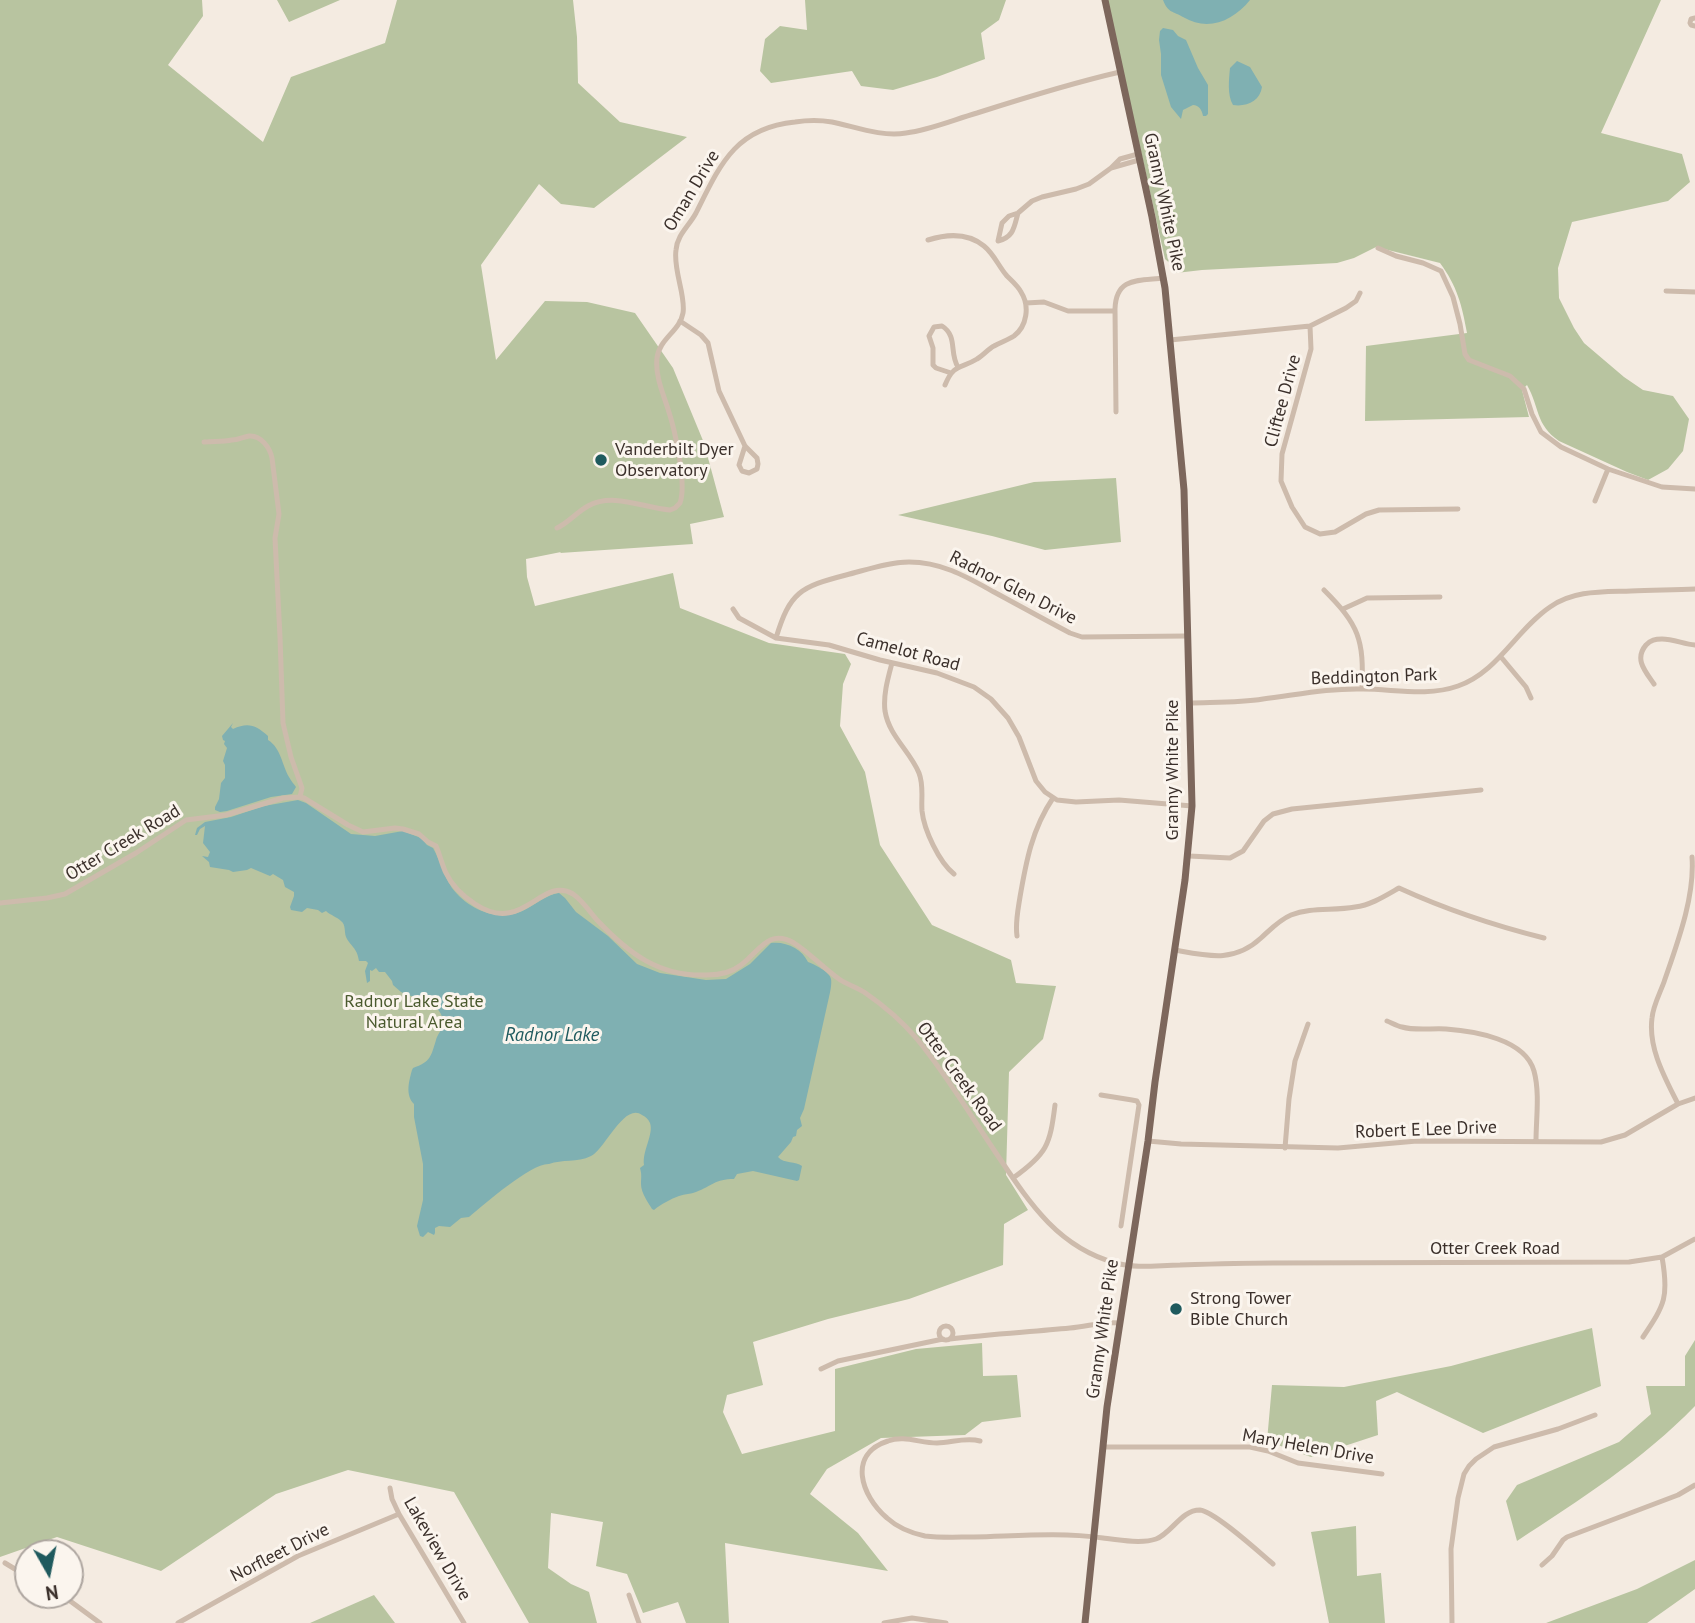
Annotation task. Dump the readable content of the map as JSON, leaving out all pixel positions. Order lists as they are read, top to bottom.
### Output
{
  "streets": {
    "main road": ["Granny White Pike"],
    "street": [
      "Oman Drive",
      "Cliftee Drive",
      "Radnor Glen Drive",
      "Camelot Road",
      "Beddington Park",
      "Otter Creek Road",
      "Robert E Lee Drive",
      "Mary Helen Drive",
      "Lakeview Drive",
      "Norfleet Drive"
    ]
  },
  "crossings": [
    ["Oman Drive", "Granny White Pike"],
    ["Granny White Pike", "Radnor Glen Drive"],
    ["Granny White Pike", "Beddington Park"],
    ["Granny White Pike", "Otter Creek Road"],
    ["Granny White Pike", "Robert E Lee Drive"],
    ["Granny White Pike", "Mary Helen Drive"],
    ["Radnor Glen Drive", "Camelot Road"],
    ["Lakeview Drive", "Norfleet Drive"]
  ],
  "water": ["Radnor Lake"],
  "parks": ["Radnor Lake State Natural Area"],
  "places": ["Vanderbilt Dyer Observatory", "Strong Tower Bible Church"],
  "north": "bottom"
}
